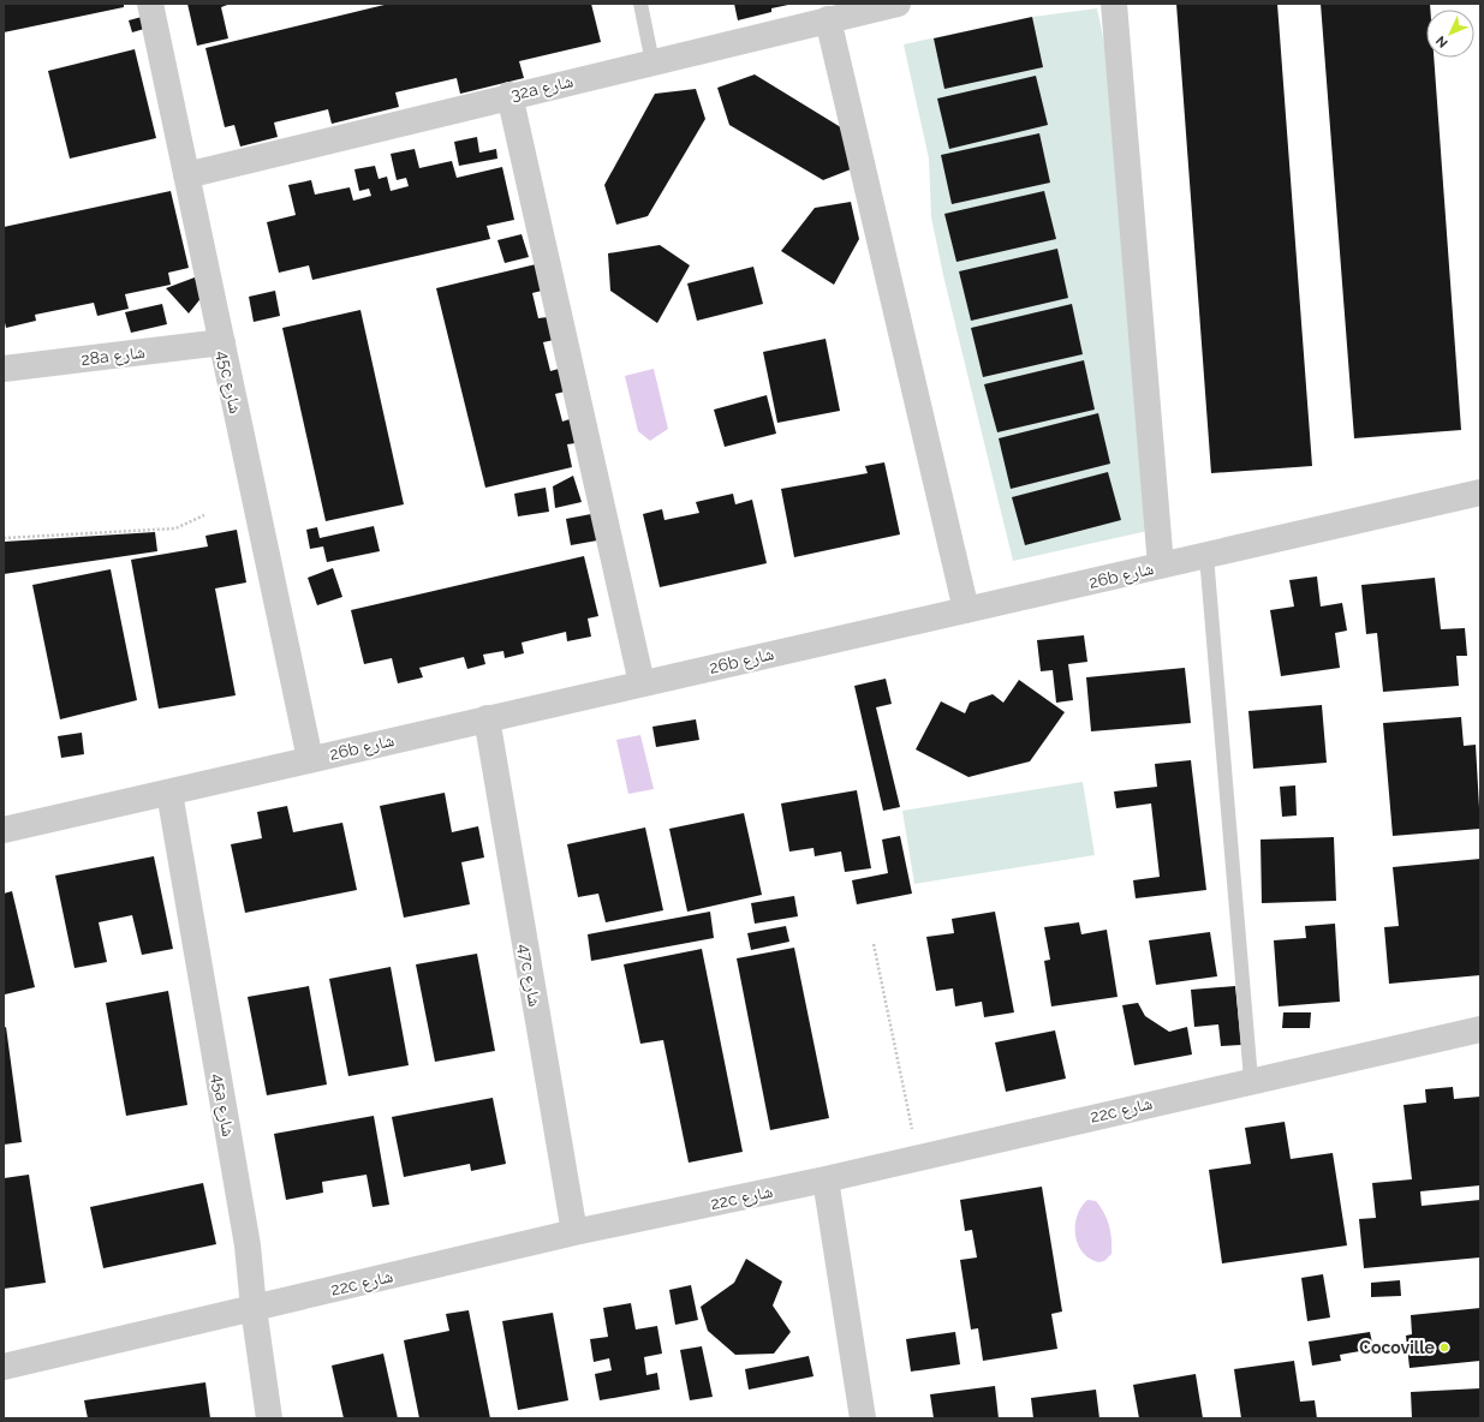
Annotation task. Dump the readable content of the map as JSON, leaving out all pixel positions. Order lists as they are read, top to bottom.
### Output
{
  "streets": {
    "street": [
      "32a شارع",
      "28a شارع",
      "45c شارع",
      "26b شارع",
      "47c شارع",
      "45a شارع",
      "22c شارع"
    ]
  },
  "crossings": [
    ["32a شارع", "45c شارع"],
    ["28a شارع", "45c شارع"],
    ["45c شارع", "26b شارع"],
    ["26b شارع", "47c شارع"],
    ["26b شارع", "45a شارع"],
    ["47c شارع", "22c شارع"],
    ["45a شارع", "22c شارع"]
  ],
  "places": ["Cocoville"],
  "north": "bottom left"
}
